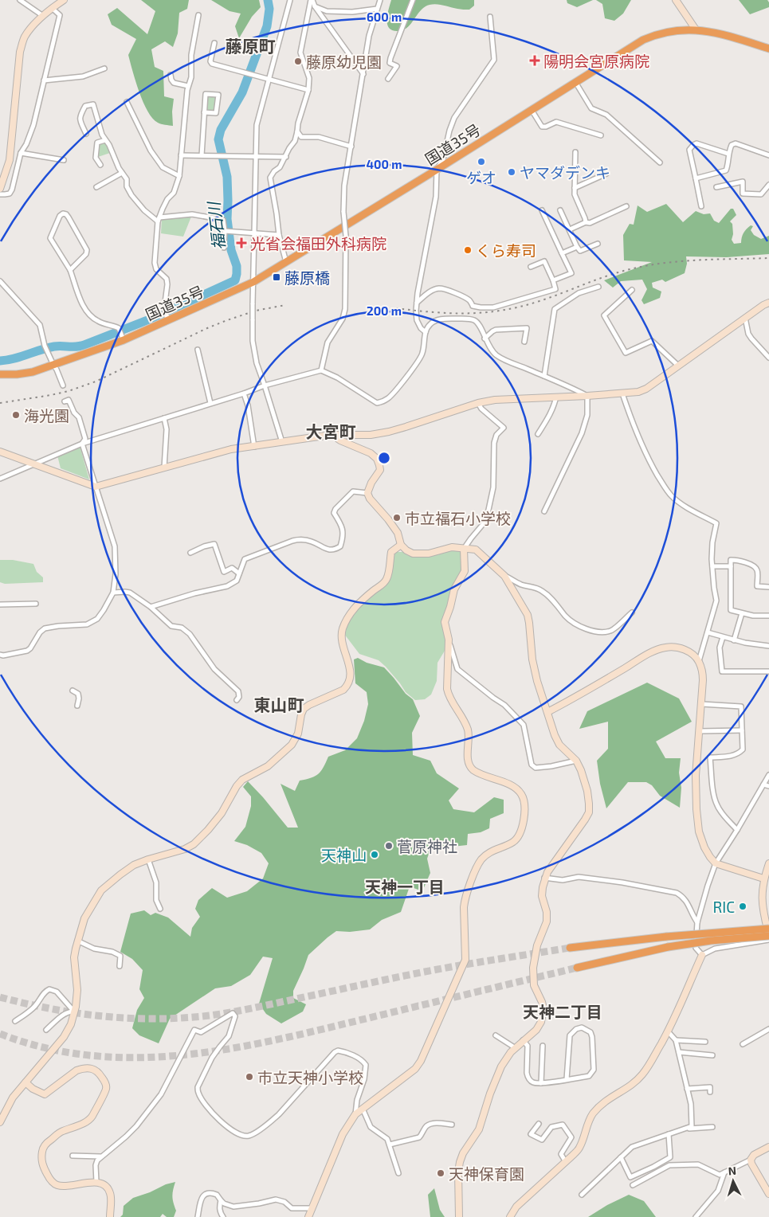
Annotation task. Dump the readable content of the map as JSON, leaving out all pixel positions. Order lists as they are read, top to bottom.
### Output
{
  "streets": {
    "highway": ["国道35号"]
  },
  "districts": [
    "藤原町",
    "大宮町",
    "東山町",
    "天神一丁目",
    "天神二丁目"
  ],
  "water": ["福石川"],
  "places": {
    "health": ["陽明会宮原病院", "光省会福田外科病院"],
    "other": [
      "藤原幼児園",
      "ゲオ",
      "ヤマダデンキ",
      "くら寿司",
      "海光園",
      "市立福石小学校",
      "菅原神社",
      "天神山",
      "RIC",
      "市立天神小学校",
      "天神保育園"
    ],
    "transit": ["藤原橋"]
  },
  "north": "top",
  "rings": ["600 m", "400 m", "200 m"]
}
